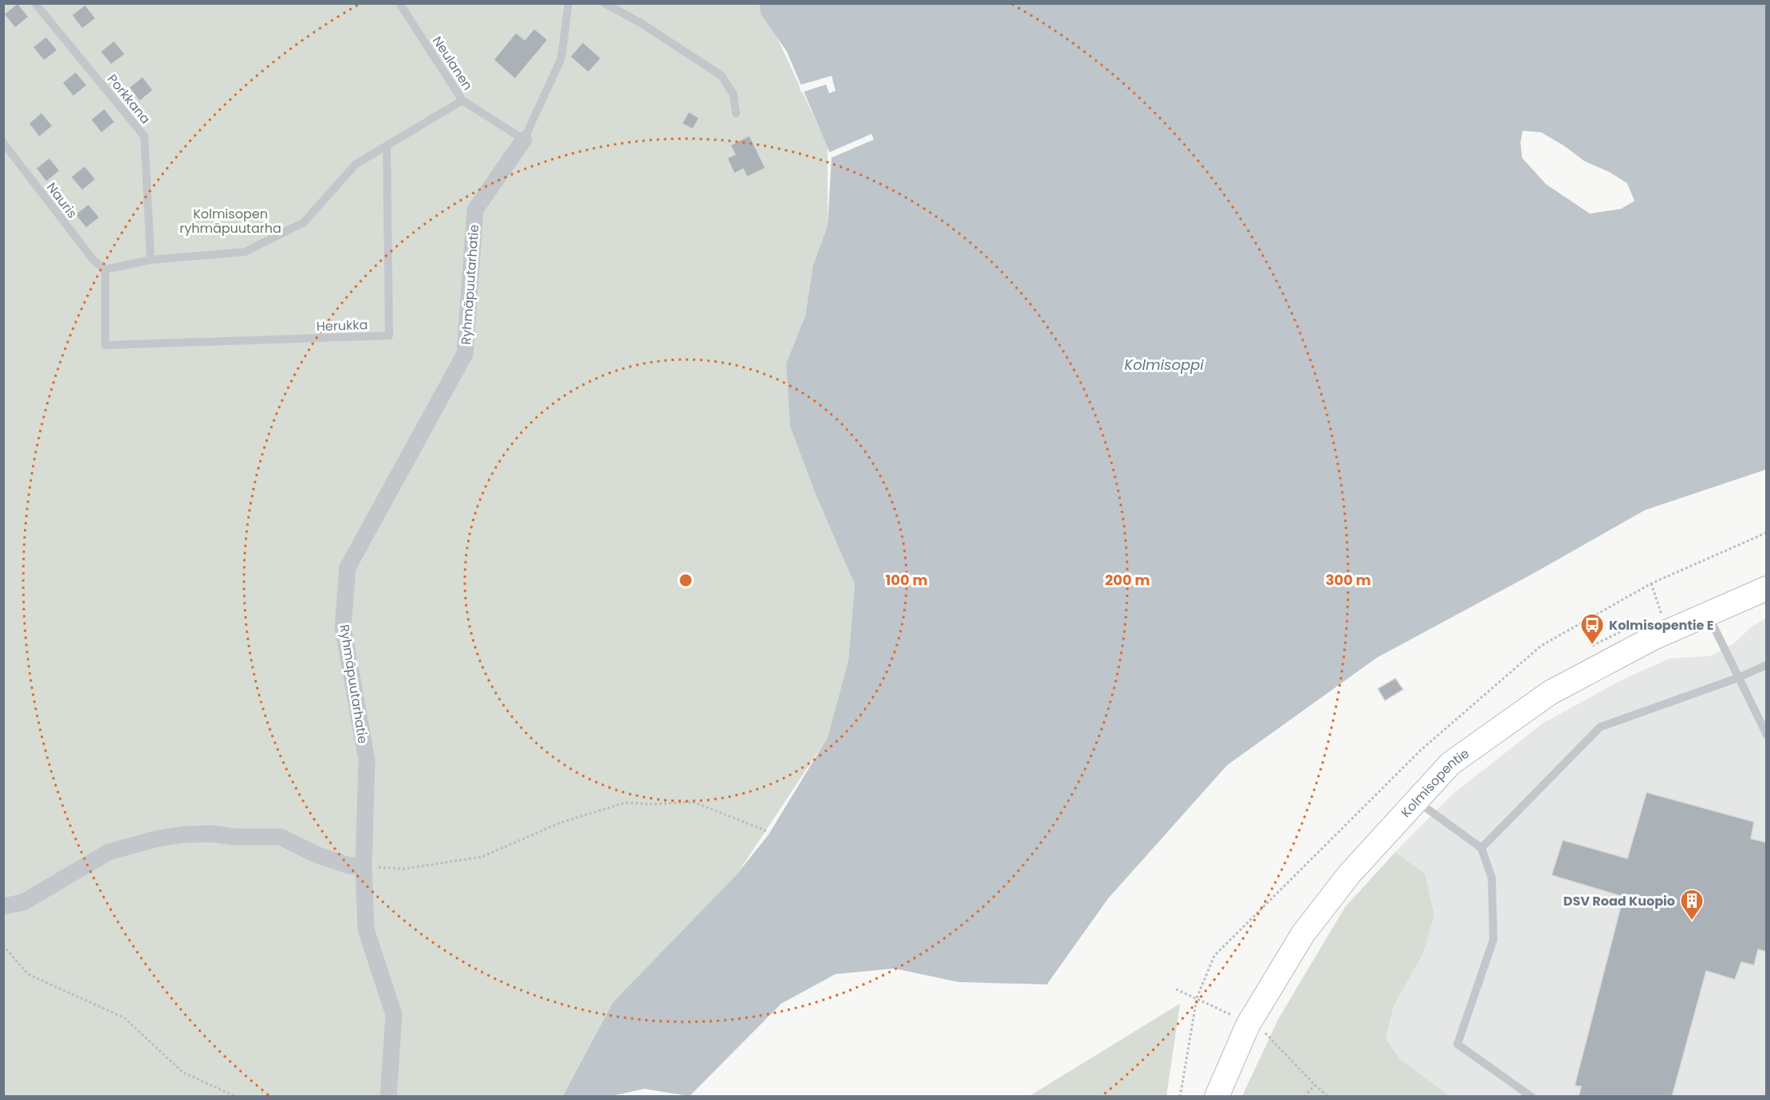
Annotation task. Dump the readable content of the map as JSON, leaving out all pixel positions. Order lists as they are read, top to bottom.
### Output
{
  "streets": {
    "main road": ["Kolmisopentie"],
    "street": ["Ryhmäpuutarhatie"],
    "lane": [
      "Neulanen",
      "Porkkana",
      "Nauris",
      "Herukka"
    ]
  },
  "crossings": [
    ["Neulanen", "Ryhmäpuutarhatie"],
    ["Nauris", "Herukka"]
  ],
  "water": ["Kolmisoppi"],
  "parks": ["Kolmisopen ryhmäpuutarha"],
  "places": {
    "bus stop": ["Kolmisopentie E"],
    "building": ["DSV Road Kuopio"]
  },
  "rings": ["100 m", "200 m", "300 m"]
}
